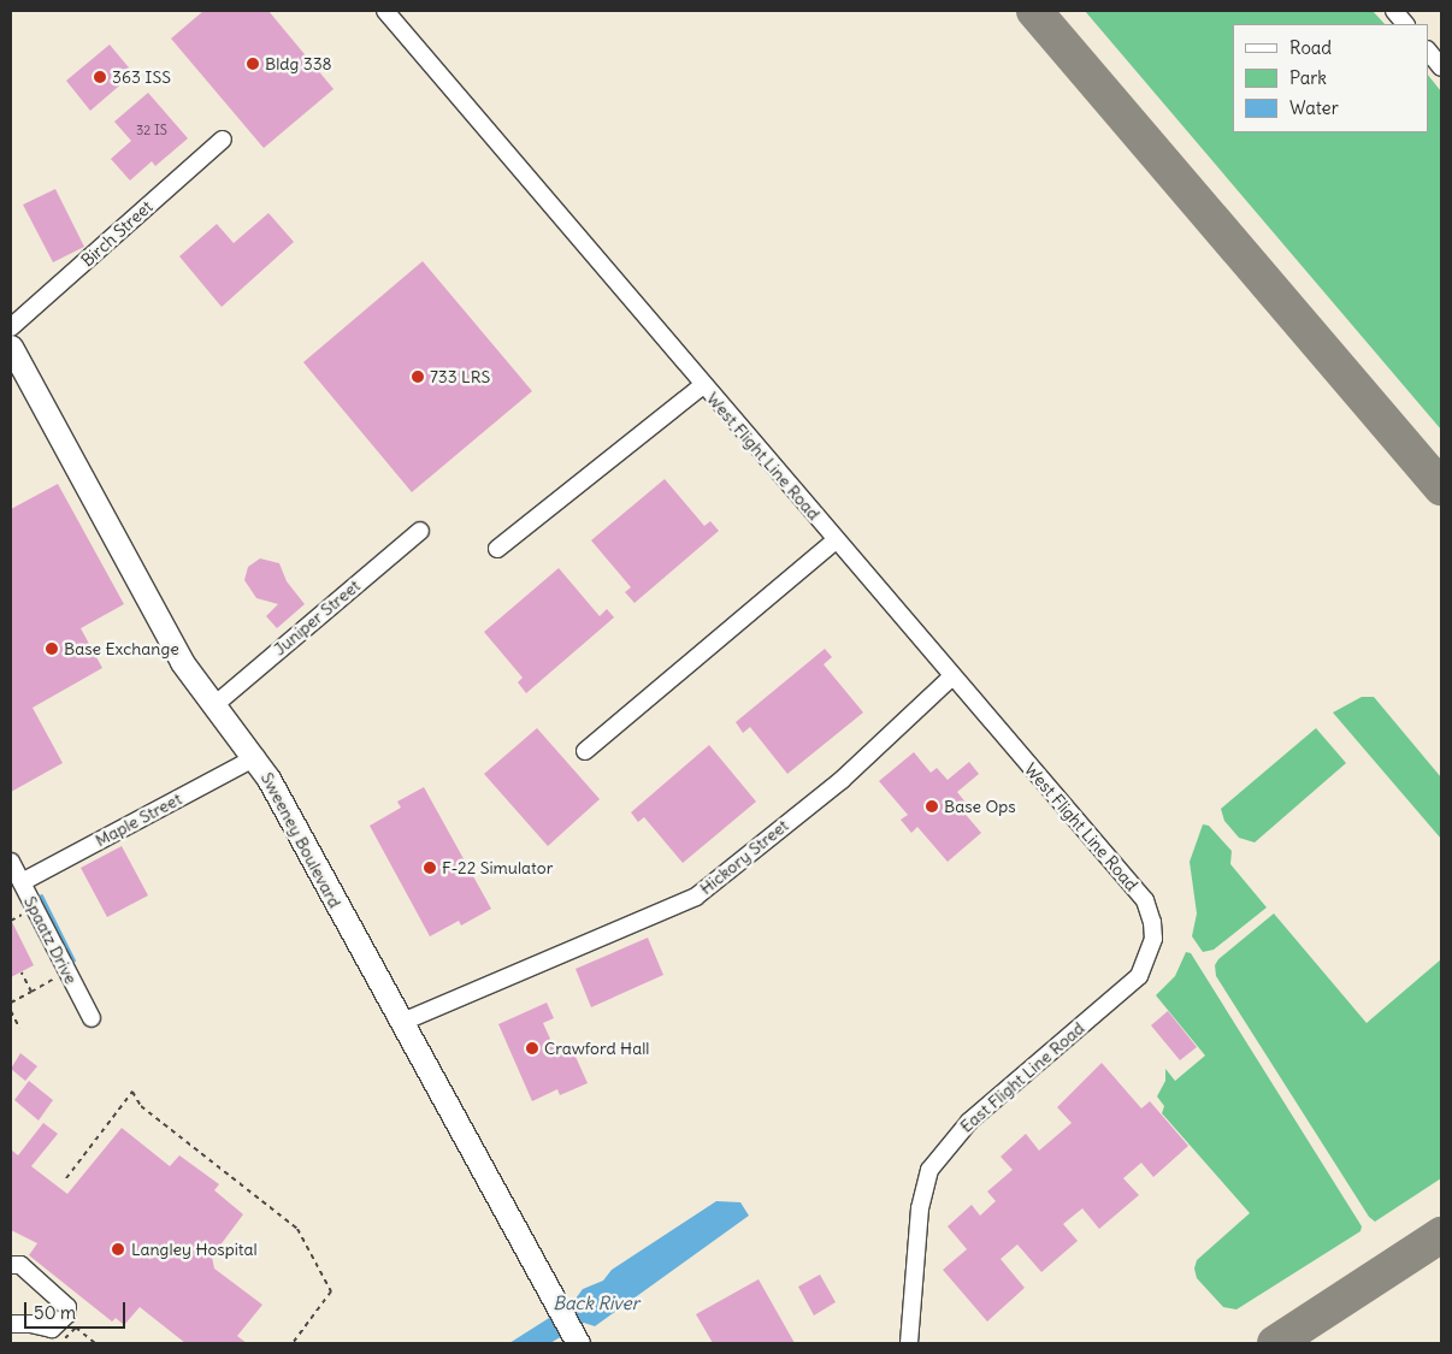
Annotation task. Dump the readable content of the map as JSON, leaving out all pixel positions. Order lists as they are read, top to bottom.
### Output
{
  "streets": {
    "main road": ["Sweeney Boulevard"],
    "street": [
      "Birch Street",
      "West Flight Line Road",
      "Juniper Street",
      "Maple Street",
      "Hickory Street",
      "Spaatz Drive",
      "East Flight Line Road"
    ]
  },
  "crossings": [
    ["West Flight Line Road", "Hickory Street"],
    ["West Flight Line Road", "East Flight Line Road"],
    ["Juniper Street", "Sweeney Boulevard"],
    ["Maple Street", "Sweeney Boulevard"],
    ["Maple Street", "Spaatz Drive"],
    ["Sweeney Boulevard", "Hickory Street"]
  ],
  "water": ["Back River"],
  "places": [
    "Bldg 338",
    "363 ISS",
    "733 LRS",
    "Base Exchange",
    "Base Ops",
    "F-22 Simulator",
    "Crawford Hall",
    "Langley Hospital"
  ],
  "house_numbers": ["32 IS"],
  "legend": ["Road", "Park", "Water"],
  "scale_bar": "50 m"
}
